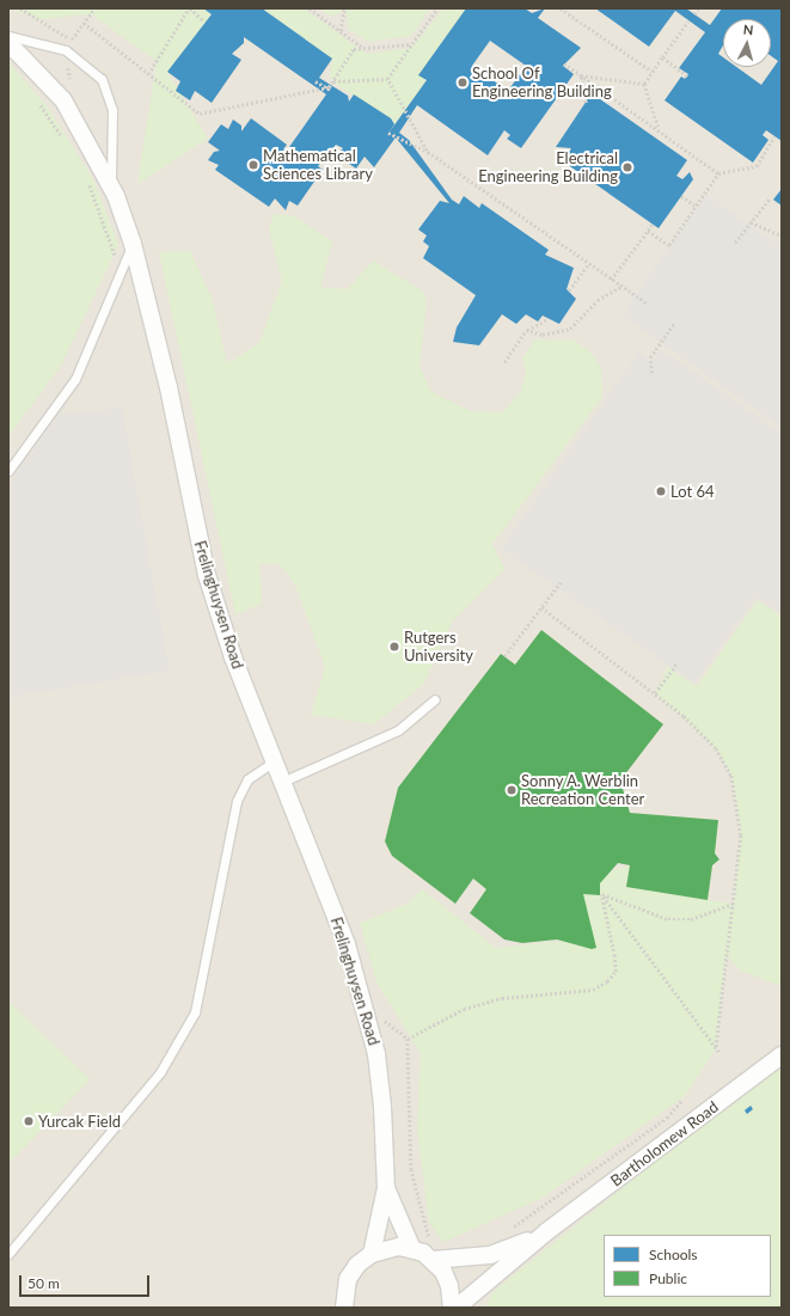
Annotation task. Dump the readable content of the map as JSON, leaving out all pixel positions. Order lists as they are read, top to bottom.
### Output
{
  "streets": {
    "street": ["Frelinghuysen Road", "Bartholomew Road"]
  },
  "places": [
    "School Of Engineering Building",
    "Mathematical Sciences Library",
    "Electrical Engineering Building",
    "Lot 64",
    "Rutgers University",
    "Sonny A. Werblin Recreation Center",
    "Yurcak Field"
  ],
  "legend": ["Schools", "Public"],
  "scale_bar": "50 m",
  "north": "top"
}
